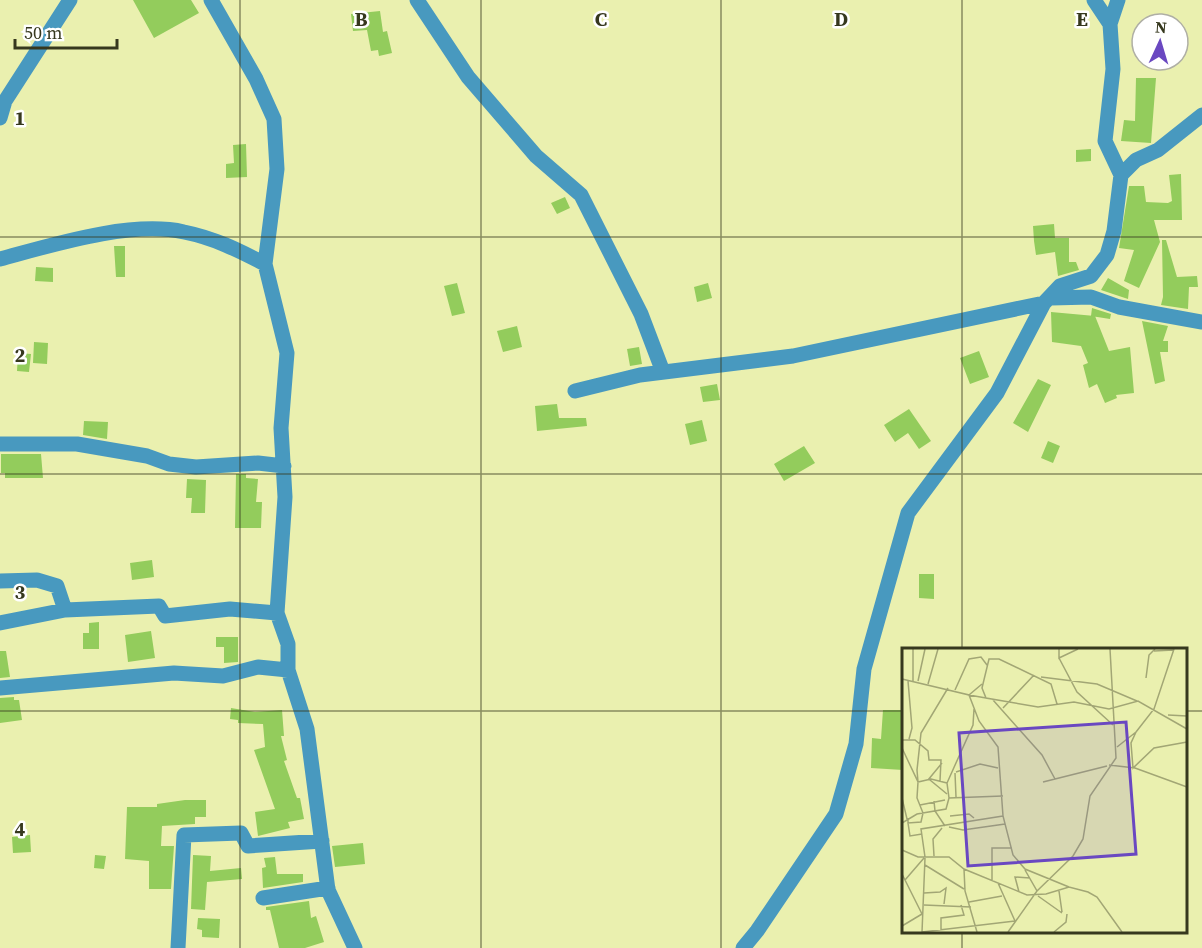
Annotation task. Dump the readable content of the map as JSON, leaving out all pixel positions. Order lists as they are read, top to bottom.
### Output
{
  "scale_bar": "50 m",
  "north": "top",
  "grid": {
    "columns": [
      "B",
      "C",
      "D",
      "E"
    ],
    "rows": [
      "1",
      "2",
      "3",
      "4"
    ]
  }
}
